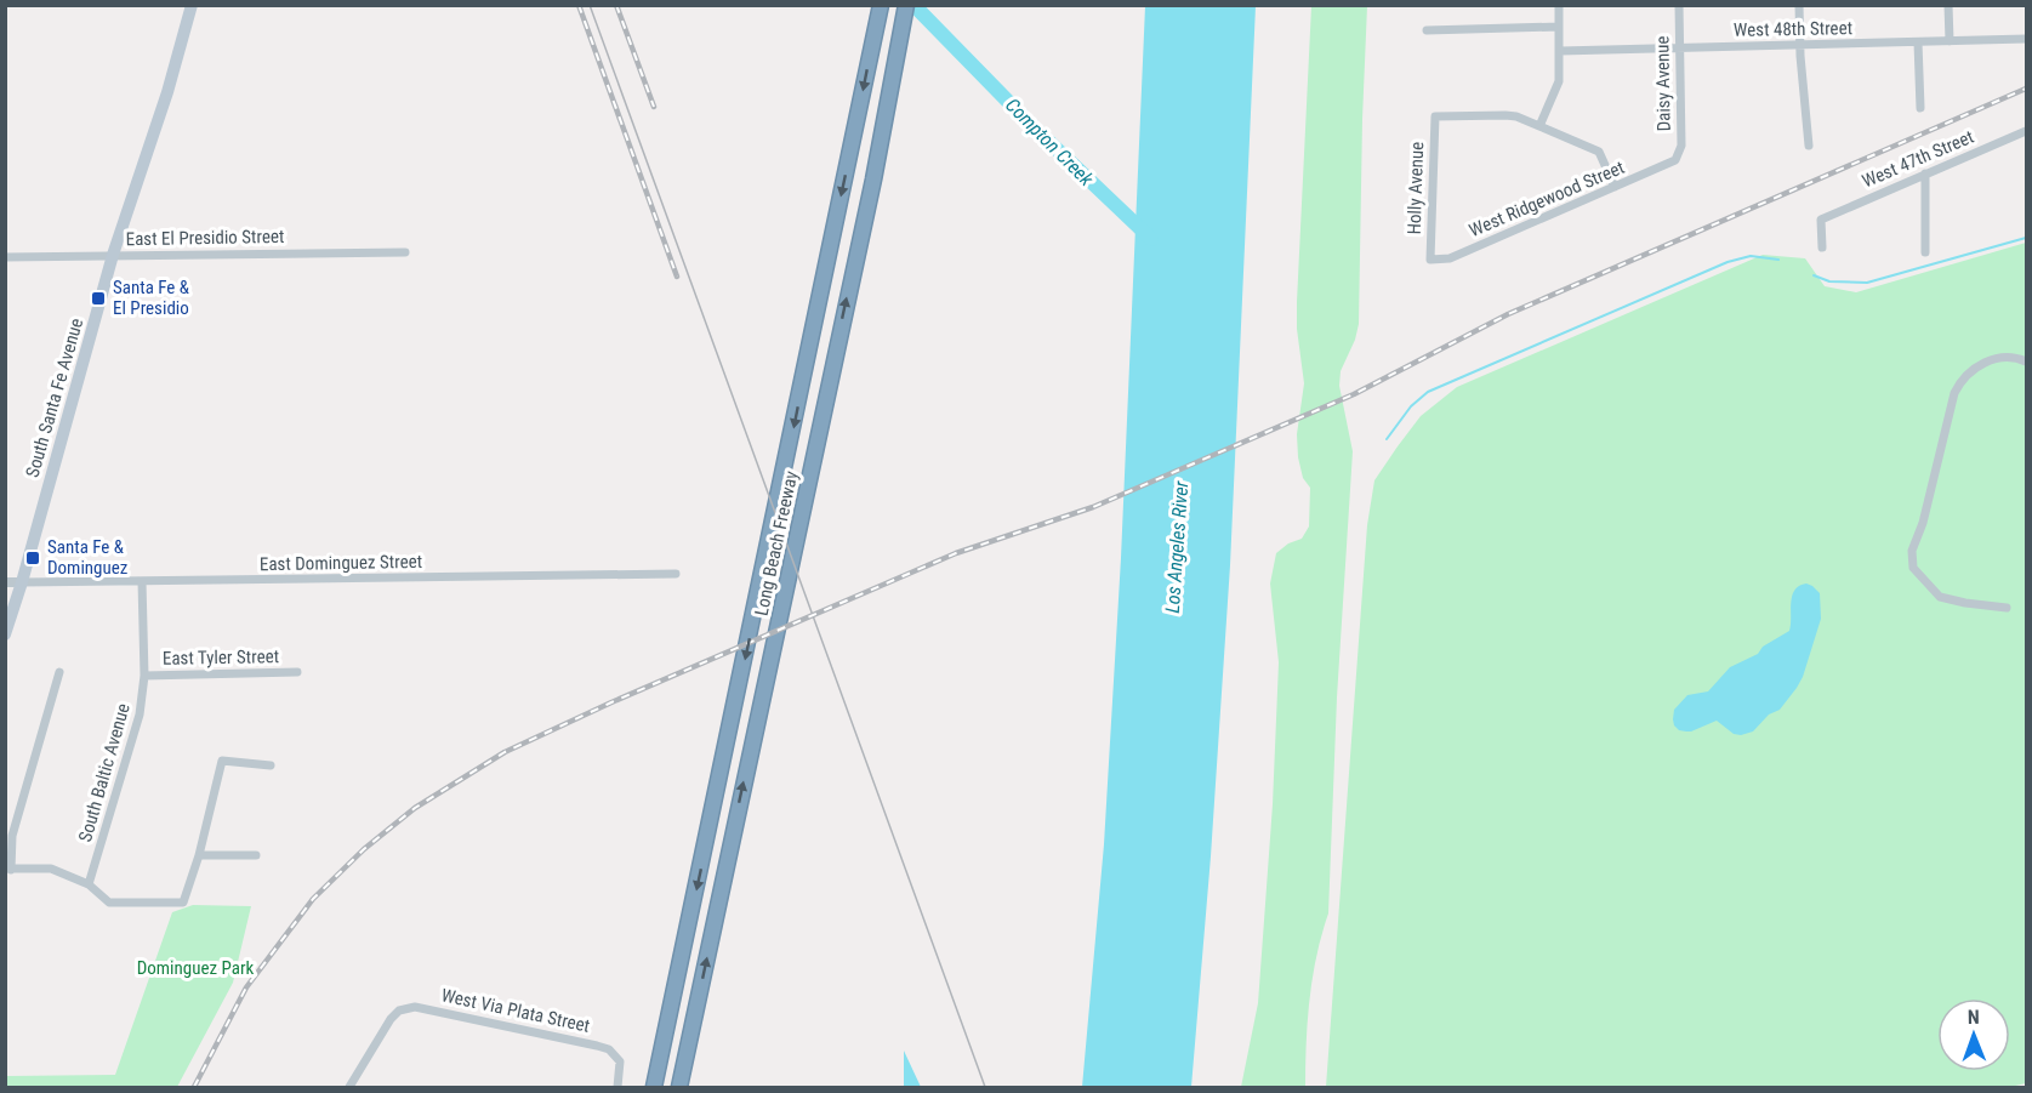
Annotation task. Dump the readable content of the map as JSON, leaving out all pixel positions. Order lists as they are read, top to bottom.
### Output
{
  "streets": {
    "highway": ["Long Beach Freeway"],
    "main road": ["South Santa Fe Avenue"],
    "street": [
      "West 48th Street",
      "Daisy Avenue",
      "West 47th Street",
      "Holly Avenue",
      "West Ridgewood Street",
      "East El Presidio Street",
      "East Dominguez Street",
      "East Tyler Street",
      "South Baltic Avenue",
      "West Via Plata Street"
    ]
  },
  "crossings": [
    ["West 48th Street", "Daisy Avenue"],
    ["Daisy Avenue", "West Ridgewood Street"],
    ["Holly Avenue", "West Ridgewood Street"],
    ["East El Presidio Street", "South Santa Fe Avenue"],
    ["South Santa Fe Avenue", "East Dominguez Street"],
    ["East Dominguez Street", "South Baltic Avenue"],
    ["East Tyler Street", "South Baltic Avenue"]
  ],
  "water": ["Compton Creek", "Los Angeles River"],
  "parks": ["Dominguez Park"],
  "places": {
    "transit": ["Santa Fe & El Presidio", "Santa Fe & Dominguez"]
  },
  "north": "top"
}
